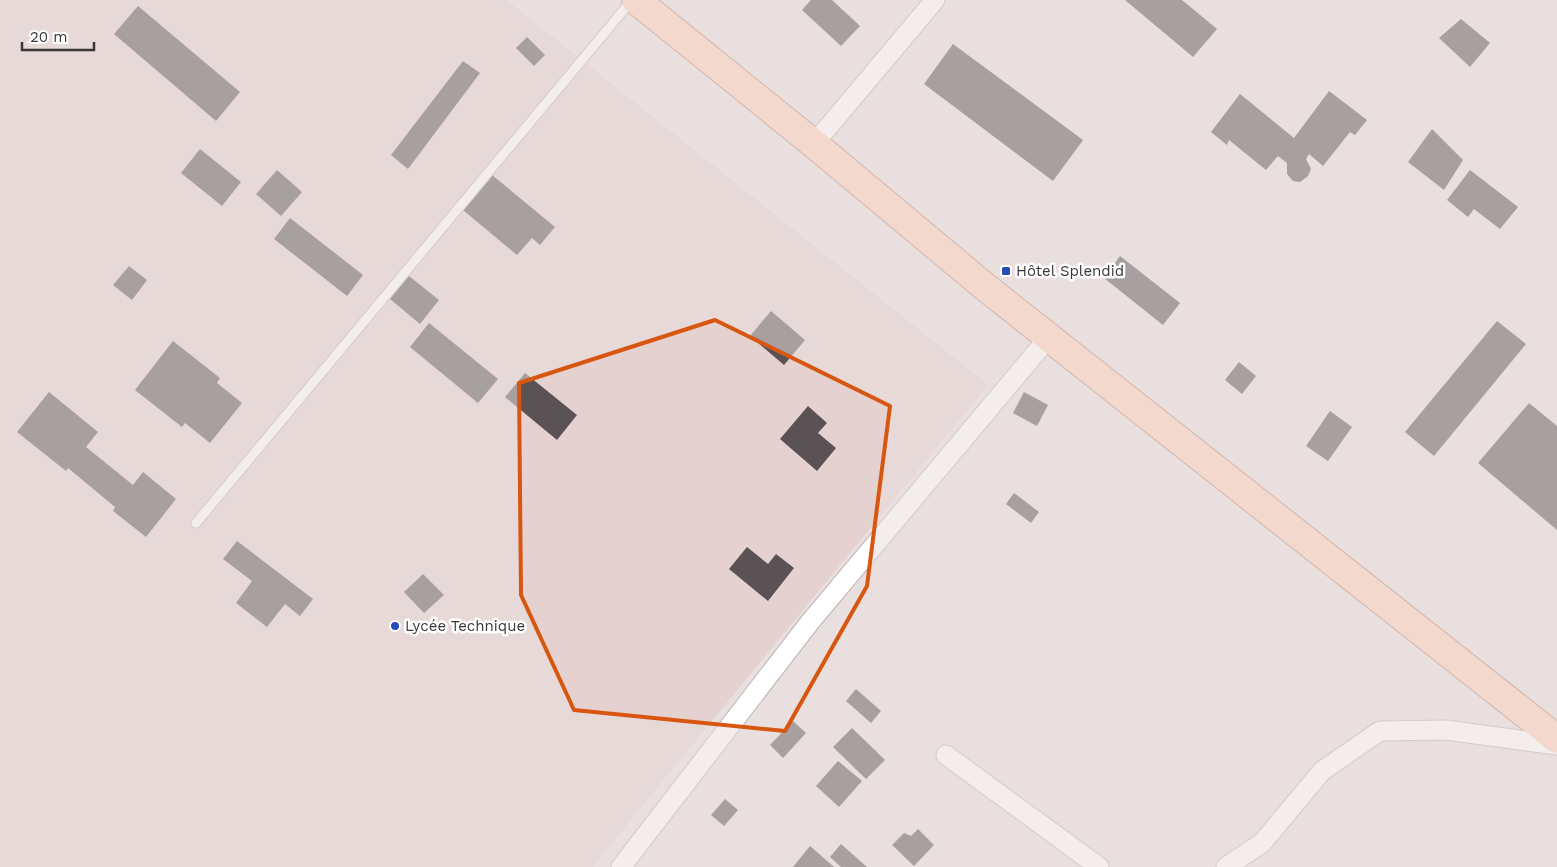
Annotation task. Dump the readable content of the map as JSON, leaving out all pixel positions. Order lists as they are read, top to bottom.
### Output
{
  "places": {
    "transit": ["Hôtel Splendid"],
    "other": ["Lycée Technique"]
  },
  "scale_bar": "20 m"
}
